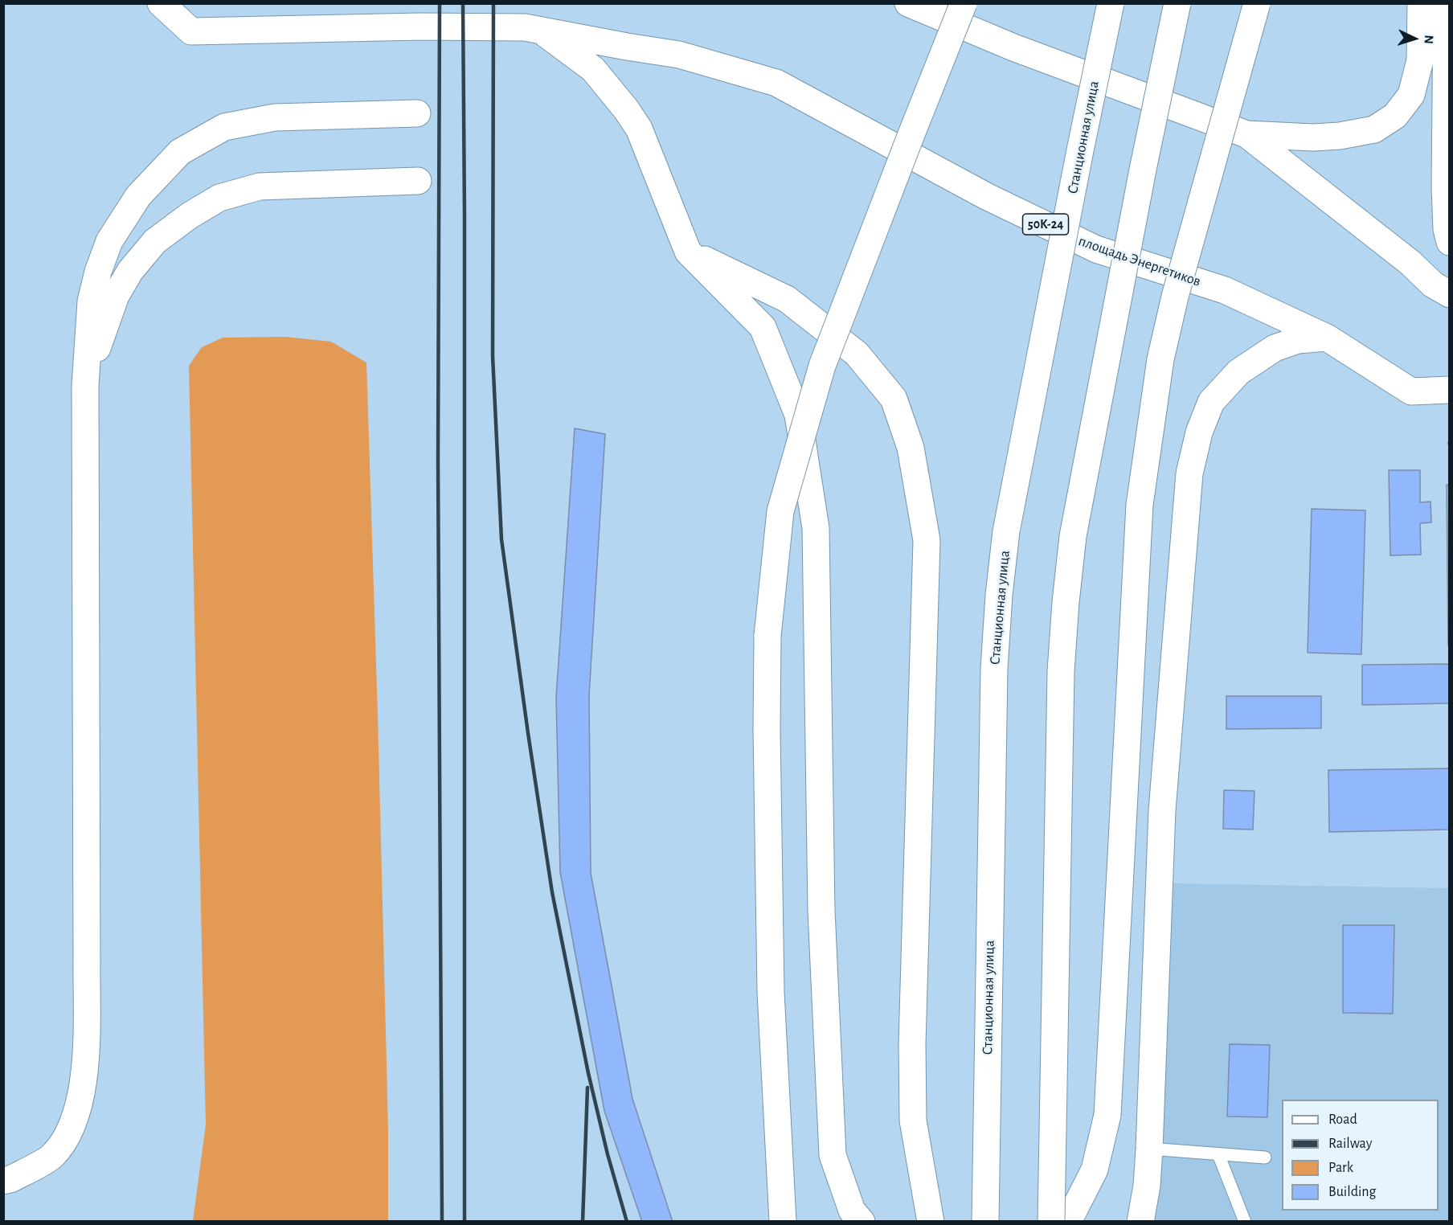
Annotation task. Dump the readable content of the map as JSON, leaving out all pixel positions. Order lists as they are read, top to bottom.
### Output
{
  "streets": {
    "main road": ["Станционная улица", "50К-24", "площадь Энергетиков"]
  },
  "crossings": [
    ["50К-24", "площадь Энергетиков"]
  ],
  "legend": [
    "Road",
    "Railway",
    "Park",
    "Building"
  ],
  "north": "right"
}
